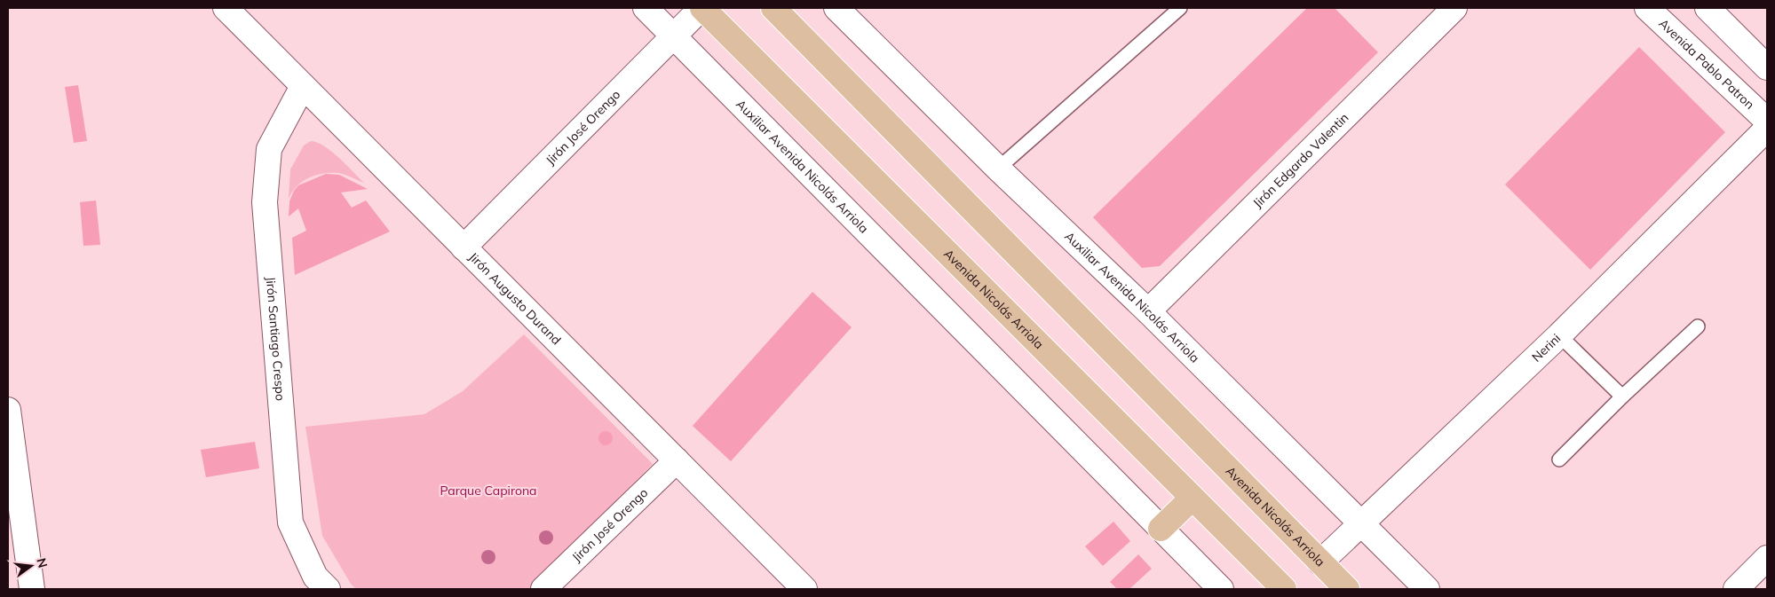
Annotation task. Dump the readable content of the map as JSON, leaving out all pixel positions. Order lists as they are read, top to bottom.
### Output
{
  "streets": {
    "main road": ["Avenida Nicolás Arriola"],
    "street": [
      "Avenida Pablo Patron",
      "Jirón José Orengo",
      "Jirón Edgardo Valentin",
      "Auxiliar Avenida Nicolás Arriola",
      "Jirón Augusto Durand",
      "Jirón Santiago Crespo",
      "Nerini"
    ]
  },
  "crossings": [
    ["Jirón José Orengo", "Auxiliar Avenida Nicolás Arriola"],
    ["Jirón José Orengo", "Jirón Augusto Durand"],
    ["Jirón José Orengo", "Avenida Nicolás Arriola"],
    ["Jirón Edgardo Valentin", "Auxiliar Avenida Nicolás Arriola"],
    ["Auxiliar Avenida Nicolás Arriola", "Nerini"],
    ["Jirón Augusto Durand", "Jirón Santiago Crespo"],
    ["Avenida Nicolás Arriola", "Nerini"]
  ],
  "parks": ["Parque Capirona"],
  "north": "right"
}
